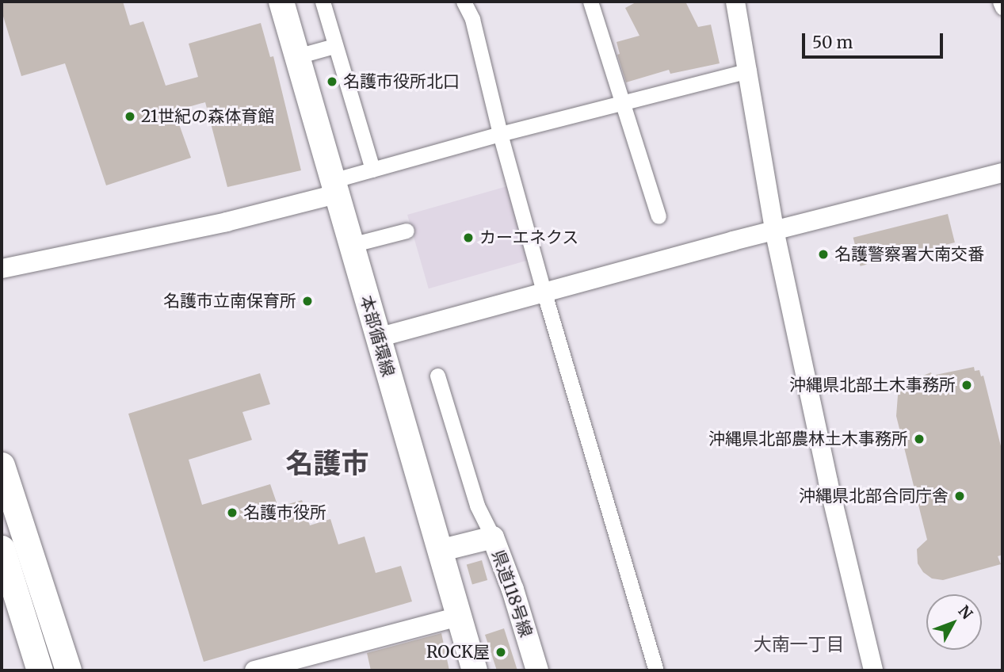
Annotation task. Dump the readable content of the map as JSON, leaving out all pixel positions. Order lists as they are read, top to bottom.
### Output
{
  "streets": {
    "main road": ["本部循環線", "県道118号線"]
  },
  "crossings": [
    ["本部循環線", "県道118号線"]
  ],
  "districts": ["名護市", "大南一丁目"],
  "places": [
    "名護市役所北口",
    "21世紀の森体育館",
    "カーエネクス",
    "名護警察署大南交番",
    "名護市立南保育所",
    "沖縄県北部土木事務所",
    "沖縄県北部農林土木事務所",
    "沖縄県北部合同庁舎",
    "名護市役所",
    "ROCK屋"
  ],
  "scale_bar": "50 m",
  "north": "top right"
}
